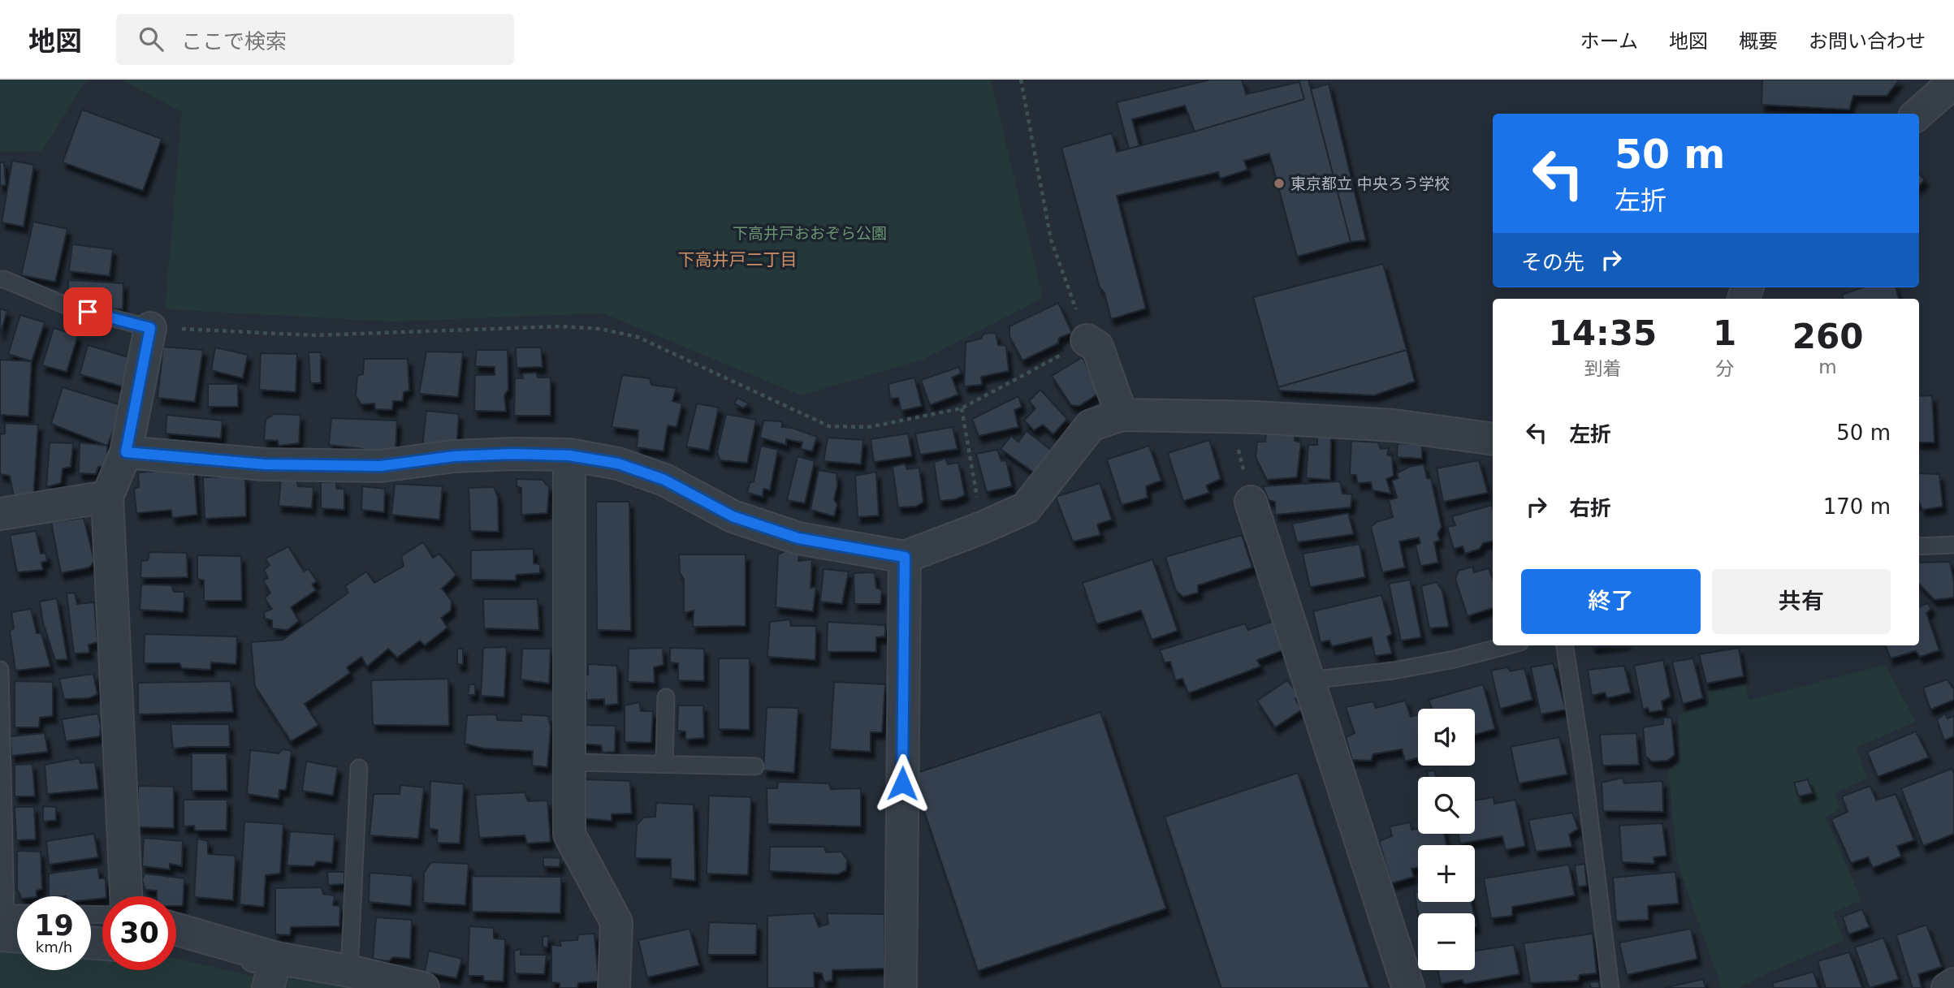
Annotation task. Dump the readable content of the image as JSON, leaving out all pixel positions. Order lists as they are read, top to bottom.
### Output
{
  "districts": ["下高井戸二丁目"],
  "parks": ["下高井戸おおぞら公園"],
  "places": ["東京都立 中央ろう学校"],
  "page": {
    "header": "地図",
    "search": "ここで検索",
    "nav": [
      "ホーム",
      "地図",
      "概要",
      "お問い合わせ"
    ],
    "turn": ["50 m", "左折"],
    "then": "その先",
    "eta": [
      "14:35",
      "到着",
      "1",
      "分",
      "260",
      "m"
    ],
    "list": [
      {
        "name": "左折",
        "value": "50 m"
      },
      {
        "name": "右折",
        "value": "170 m"
      }
    ],
    "buttons": ["終了", "共有"],
    "map_buttons": ["+", "−"],
    "speed": "19 km/h",
    "limit": "30"
  }
}
